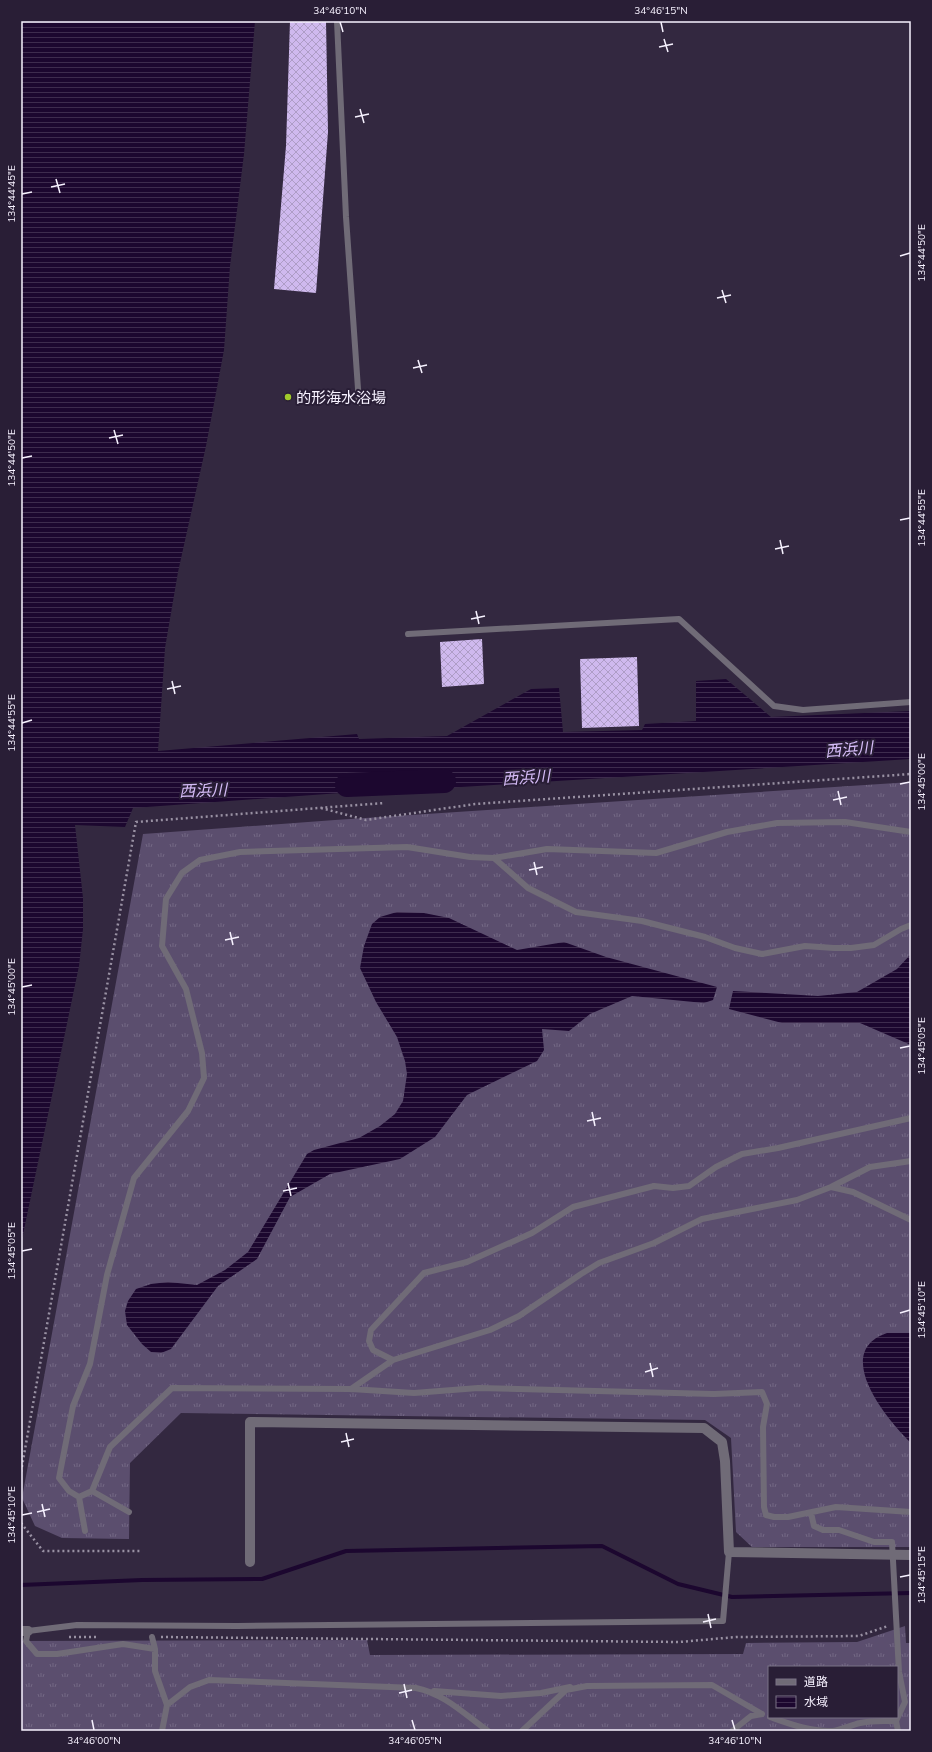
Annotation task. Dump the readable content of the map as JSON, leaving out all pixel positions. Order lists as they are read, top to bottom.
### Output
{
  "water": ["西浜川"],
  "places": ["的形海水浴場"],
  "legend": ["道路", "水域"],
  "coordinates": [
    "34°46'10\"N",
    "34°46'15\"N",
    "134°44'45\"E",
    "134°44'50\"E",
    "134°44'55\"E",
    "134°45'00\"E",
    "134°45'05\"E",
    "134°45'10\"E",
    "134°45'15\"E",
    "34°46'00\"N",
    "34°46'05\"N"
  ]
}
